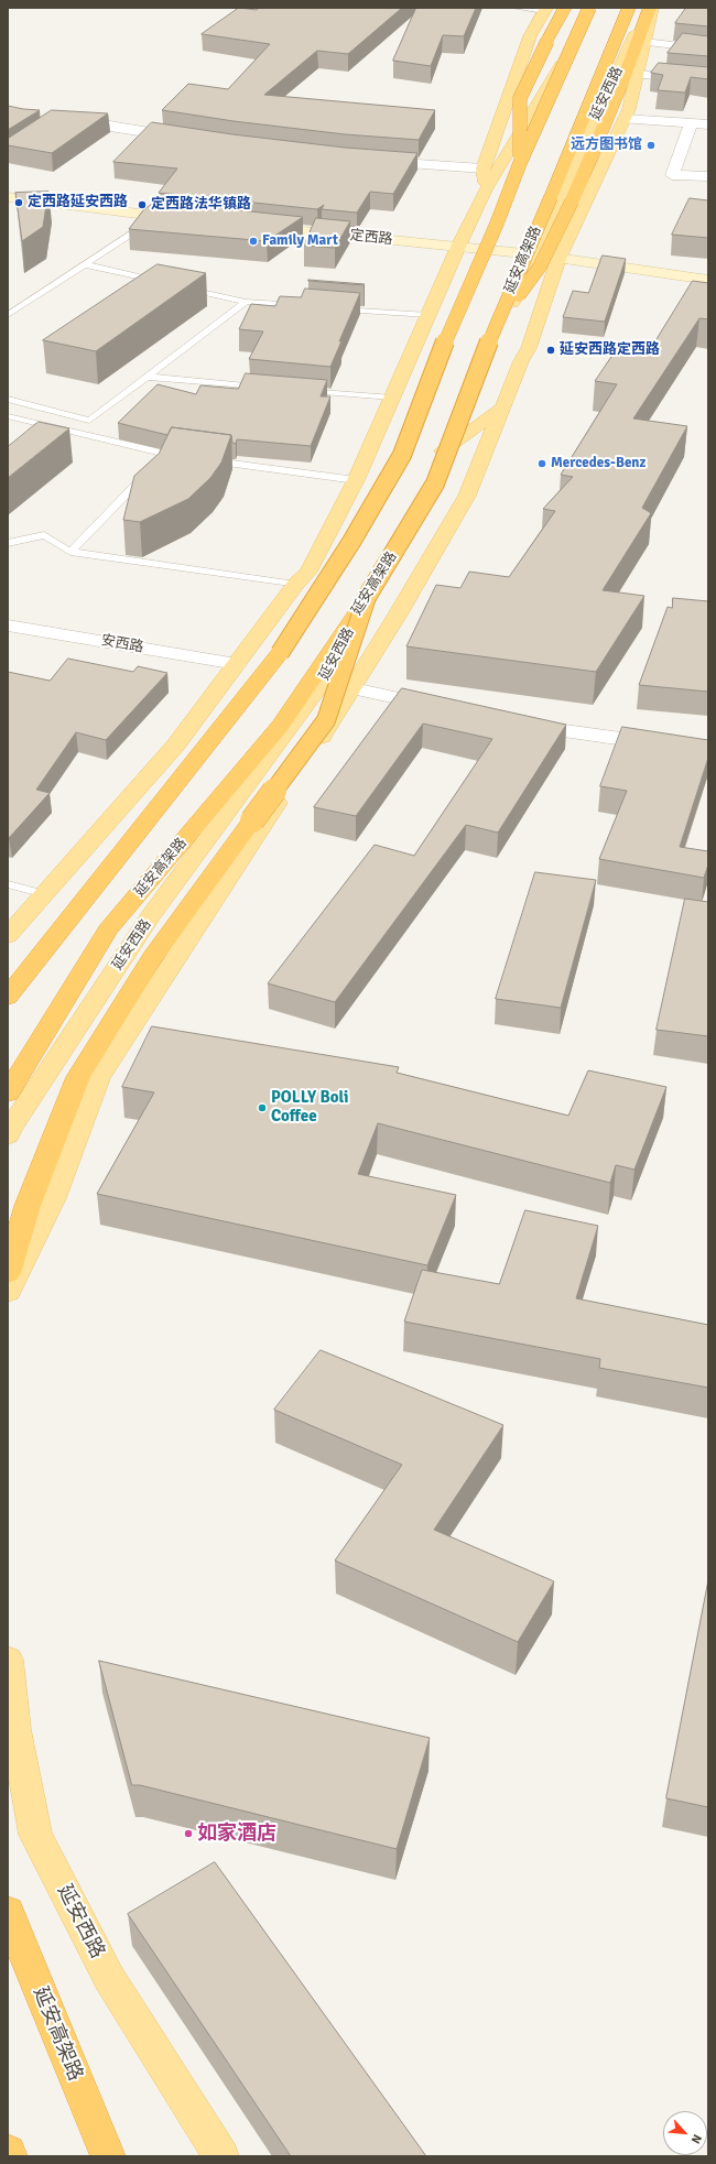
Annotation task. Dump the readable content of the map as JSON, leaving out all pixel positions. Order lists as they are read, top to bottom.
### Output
{
  "streets": {
    "highway": ["延安高架路"],
    "main road": ["延安西路"],
    "street": ["定西路", "安西路"]
  },
  "crossings": [
    ["延安西路", "定西路"]
  ],
  "places": [
    "远方图书馆",
    "定西路延安西路",
    "定西路法华镇路",
    "Family Mart",
    "延安西路定西路",
    "Mercedes-Benz",
    "POLLY Boli Coffee",
    "如家酒店"
  ],
  "north": "bottom right"
}
